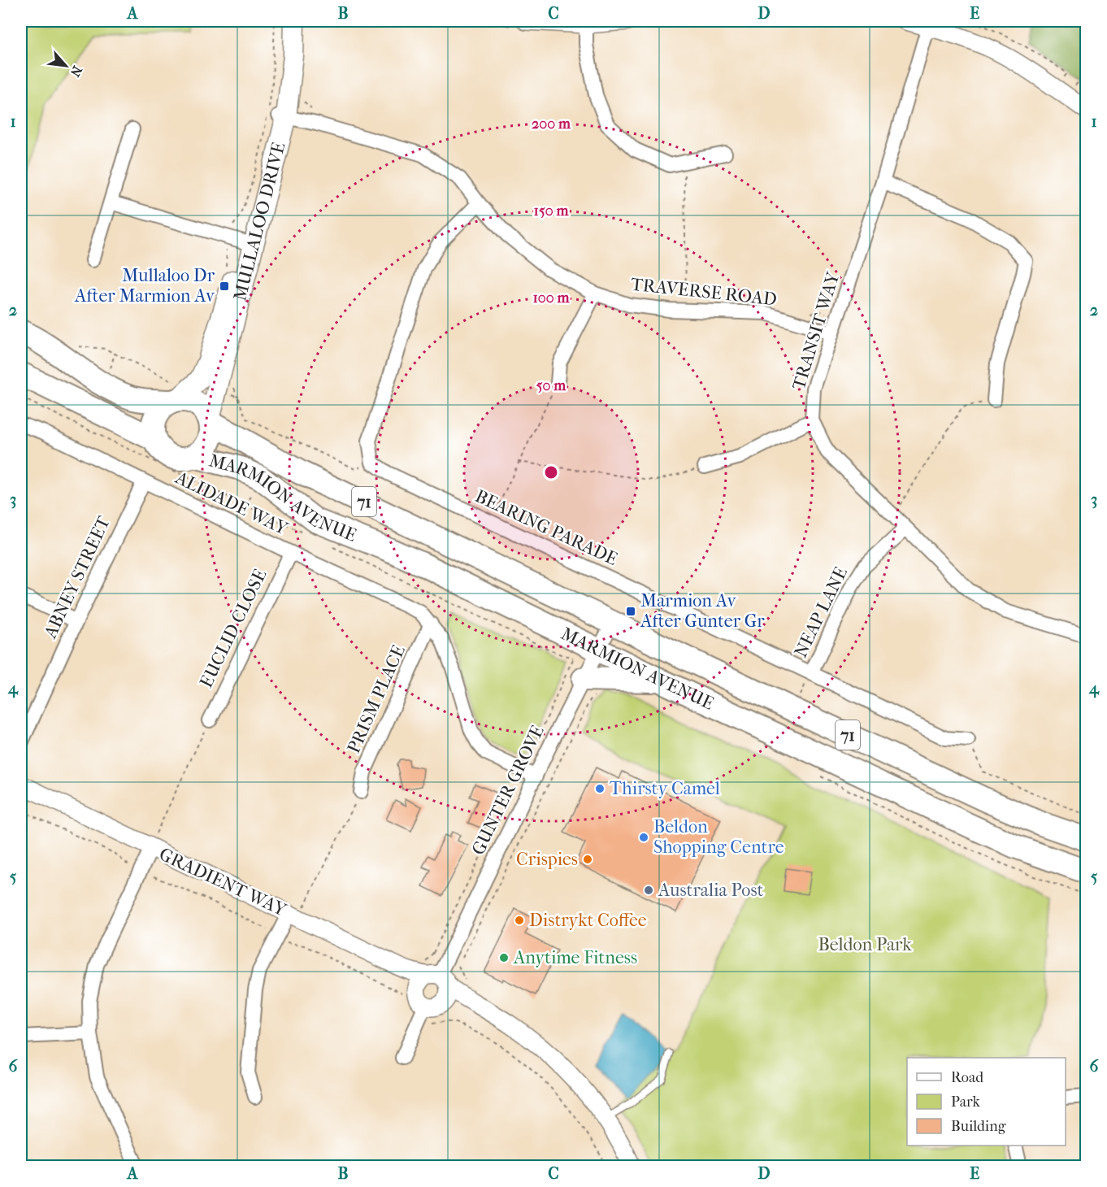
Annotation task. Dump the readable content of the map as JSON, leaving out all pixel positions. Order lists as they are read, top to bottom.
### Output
{
  "streets": {
    "highway": ["MARMION AVENUE", "71"],
    "main road": ["MULLALOO DRIVE"],
    "street": [
      "TRAVERSE ROAD",
      "TRANSIT WAY",
      "ALIDADE WAY",
      "BEARING PARADE",
      "ABNEY STREET",
      "NEAP LANE",
      "EUCLID CLOSE",
      "PRISM PLACE",
      "GUNTER GROVE",
      "GRADIENT WAY"
    ]
  },
  "crossings": [
    ["MULLALOO DRIVE", "TRAVERSE ROAD"],
    ["MULLALOO DRIVE", "MARMION AVENUE"],
    ["MULLALOO DRIVE", "71"],
    ["TRAVERSE ROAD", "TRANSIT WAY"],
    ["TRANSIT WAY", "NEAP LANE"],
    ["MARMION AVENUE", "71"],
    ["MARMION AVENUE", "GUNTER GROVE"],
    ["ALIDADE WAY", "ABNEY STREET"],
    ["ALIDADE WAY", "EUCLID CLOSE"],
    ["ALIDADE WAY", "PRISM PLACE"],
    ["ALIDADE WAY", "GUNTER GROVE"],
    ["BEARING PARADE", "NEAP LANE"],
    ["GUNTER GROVE", "GRADIENT WAY"]
  ],
  "parks": ["Beldon Park"],
  "places": {
    "transit": ["Mullaloo Dr After Marmion Av", "Marmion Av After Gunter Gr"],
    "other": [
      "Thirsty Camel",
      "Beldon Shopping Centre",
      "Crispies",
      "Australia Post",
      "Distrykt Coffee",
      "Anytime Fitness"
    ]
  },
  "legend": ["Road", "Park", "Building"],
  "north": "bottom right",
  "grid": {
    "columns": [
      "A",
      "B",
      "C",
      "D",
      "E"
    ],
    "rows": [
      "1",
      "2",
      "3",
      "4",
      "5",
      "6"
    ]
  },
  "rings": [
    "200 m",
    "150 m",
    "100 m",
    "50 m"
  ]
}
